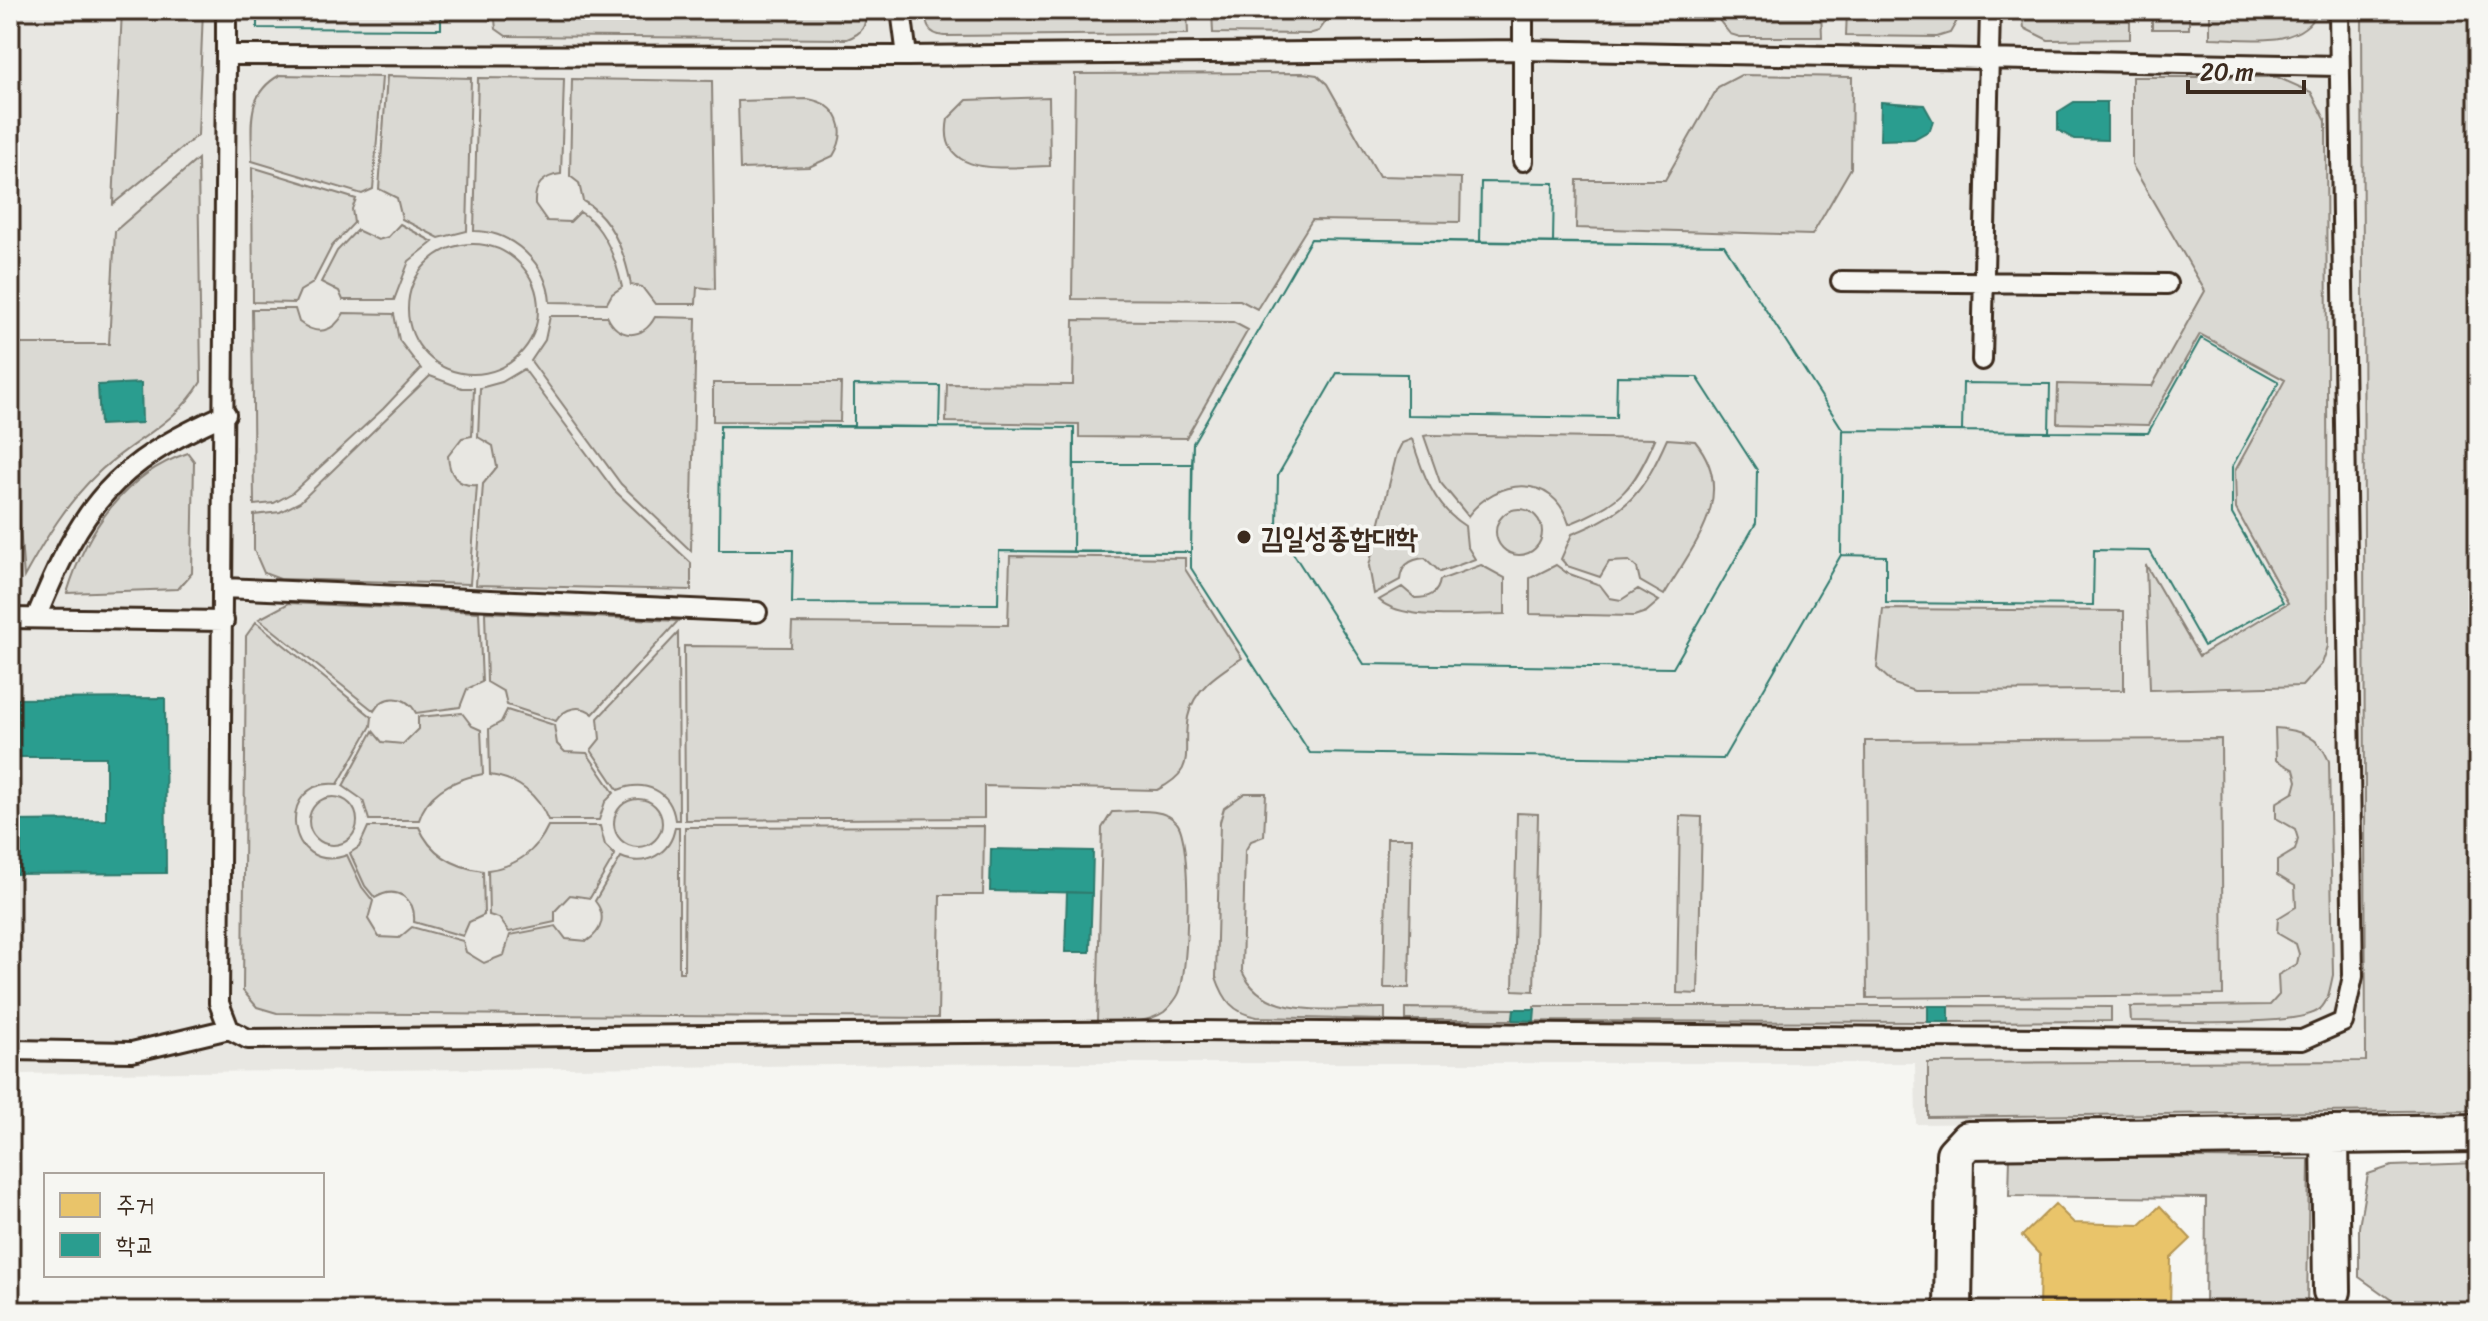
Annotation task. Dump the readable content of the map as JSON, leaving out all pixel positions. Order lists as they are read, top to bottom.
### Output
{
  "places": ["김일성종합대학"],
  "legend": ["주거", "학교"],
  "scale_bar": "20 m"
}
